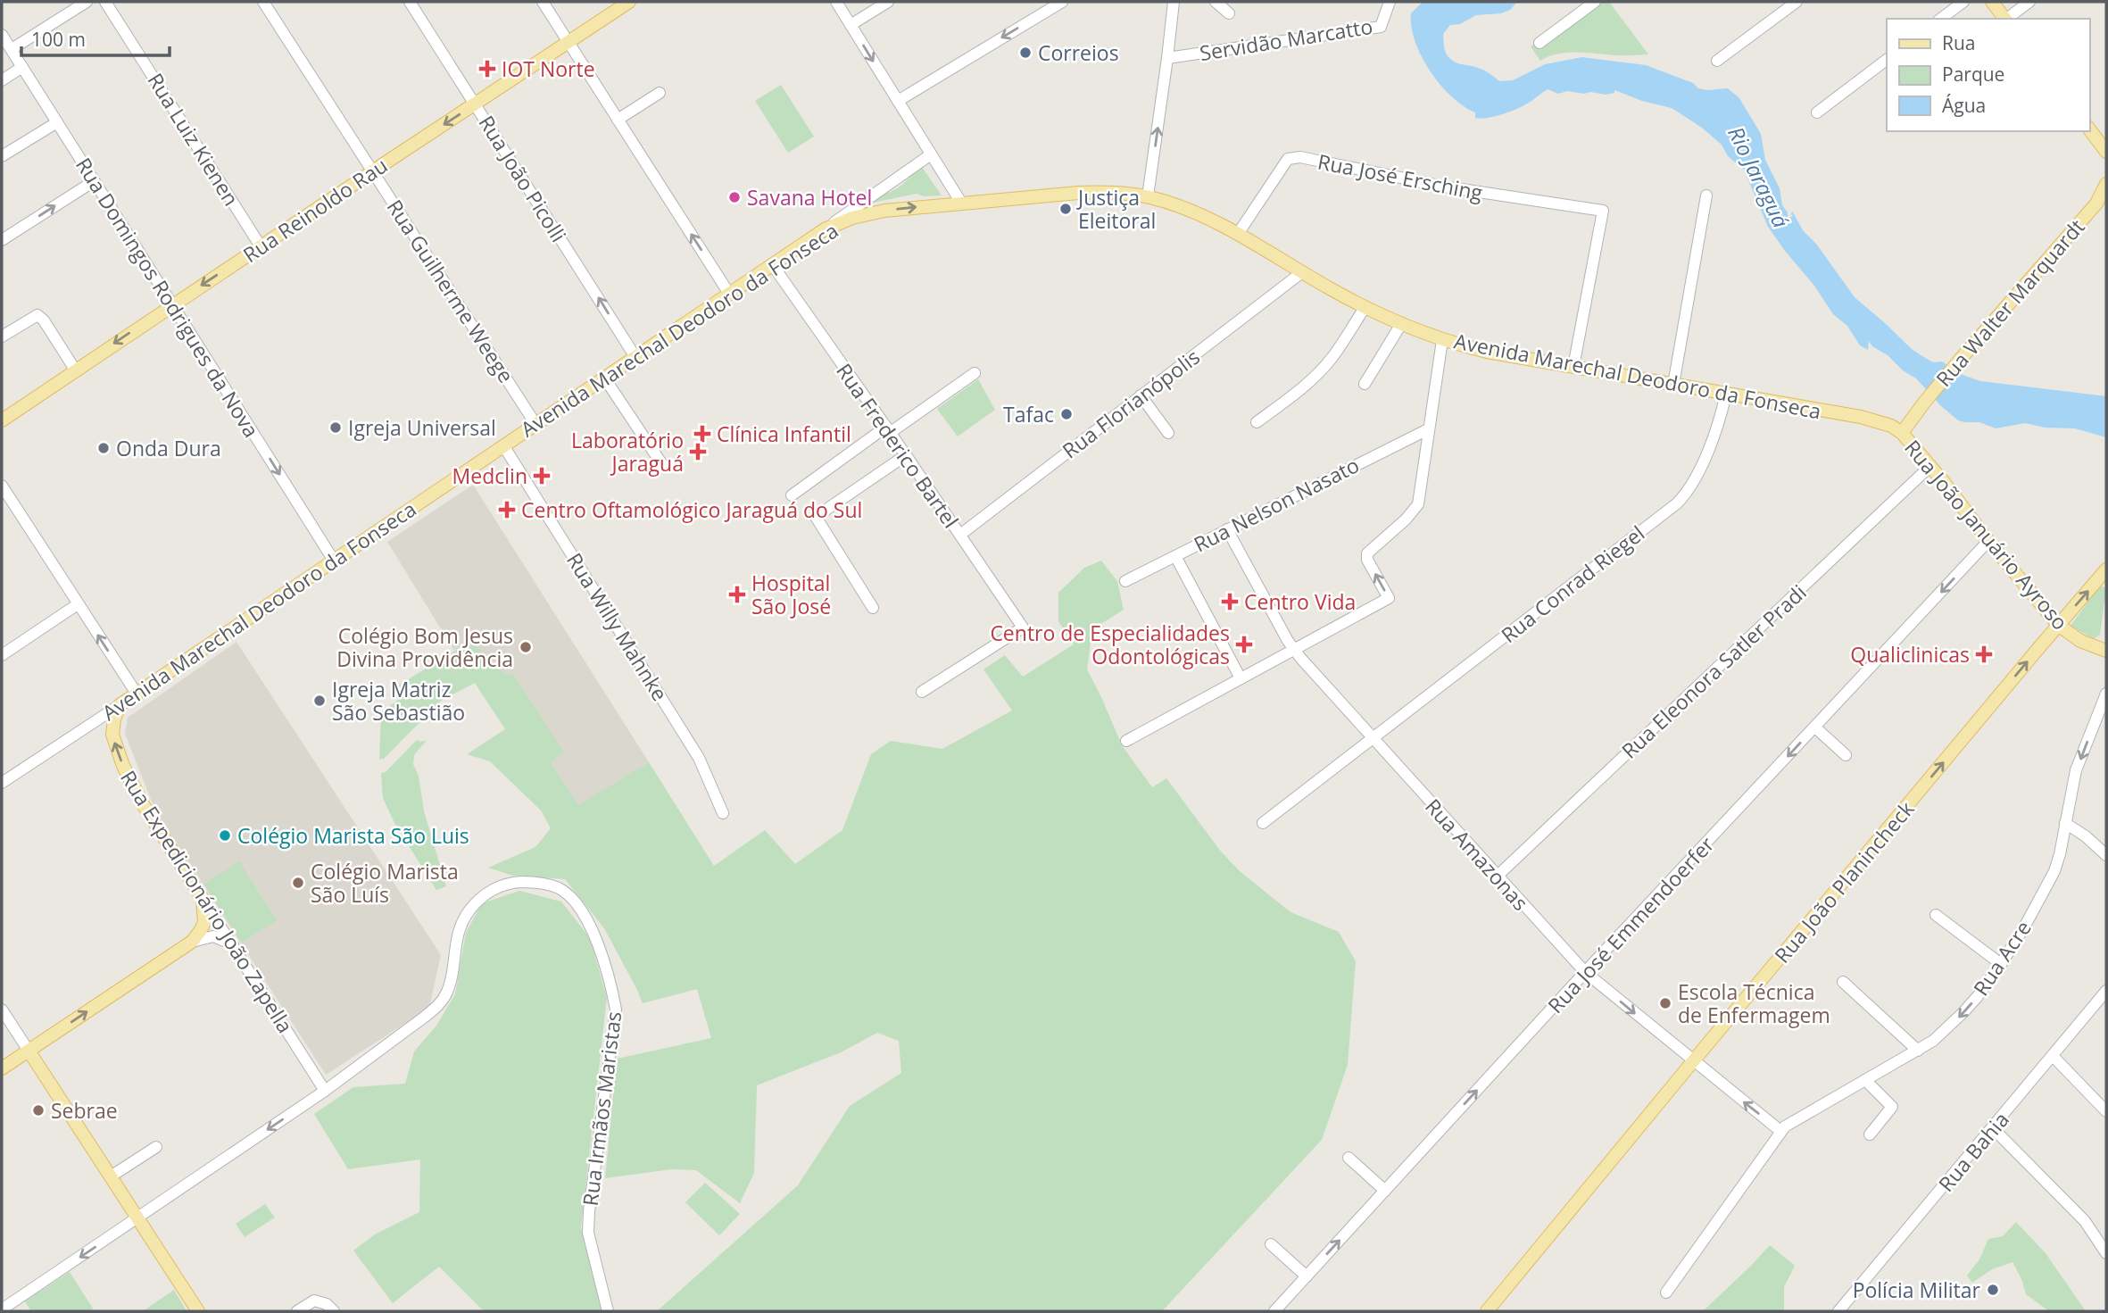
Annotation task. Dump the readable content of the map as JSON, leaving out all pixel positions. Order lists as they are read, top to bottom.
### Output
{
  "streets": {
    "main road": [
      "Rua Reinoldo Rau",
      "Rua Walter Marquardt",
      "Avenida Marechal Deodoro da Fonseca",
      "Rua João Januário Ayroso",
      "Rua João Planincheck",
      "Rua Expedicionário João Zapella"
    ],
    "street": [
      "Servidão Marcatto",
      "Rua Luiz Kienen",
      "Rua José Ersching",
      "Rua João Picolli",
      "Rua Guilherme Weege",
      "Rua Domingos Rodrigues da Nova",
      "Rua Florianópolis",
      "Rua Frederico Bartel",
      "Rua Nelson Nasato",
      "Rua Conrad Riegel",
      "Rua Willy Mahnke",
      "Rua Eleonora Satler Pradi",
      "Rua Amazonas",
      "Rua José Emmendoerfer",
      "Rua Acre",
      "Rua Irmãos Maristas",
      "Rua Bahia"
    ]
  },
  "crossings": [
    ["Rua Luiz Kienen", "Rua Reinoldo Rau"],
    ["Rua José Ersching", "Avenida Marechal Deodoro da Fonseca"],
    ["Rua João Picolli", "Rua Reinoldo Rau"],
    ["Rua João Picolli", "Avenida Marechal Deodoro da Fonseca"],
    ["Rua Reinoldo Rau", "Rua Guilherme Weege"],
    ["Rua Reinoldo Rau", "Rua Domingos Rodrigues da Nova"],
    ["Rua Guilherme Weege", "Avenida Marechal Deodoro da Fonseca"],
    ["Rua Domingos Rodrigues da Nova", "Avenida Marechal Deodoro da Fonseca"],
    ["Rua Walter Marquardt", "Avenida Marechal Deodoro da Fonseca"],
    ["Rua Walter Marquardt", "Rua João Januário Ayroso"],
    ["Avenida Marechal Deodoro da Fonseca", "Rua Florianópolis"],
    ["Avenida Marechal Deodoro da Fonseca", "Rua Frederico Bartel"],
    ["Avenida Marechal Deodoro da Fonseca", "Rua João Januário Ayroso"],
    ["Avenida Marechal Deodoro da Fonseca", "Rua Conrad Riegel"],
    ["Avenida Marechal Deodoro da Fonseca", "Rua Willy Mahnke"],
    ["Avenida Marechal Deodoro da Fonseca", "Rua Expedicionário João Zapella"],
    ["Rua Florianópolis", "Rua Frederico Bartel"],
    ["Rua Nelson Nasato", "Rua Amazonas"],
    ["Rua João Januário Ayroso", "Rua Eleonora Satler Pradi"],
    ["Rua João Januário Ayroso", "Rua João Planincheck"],
    ["Rua João Januário Ayroso", "Rua José Emmendoerfer"],
    ["Rua Conrad Riegel", "Rua Amazonas"],
    ["Rua Eleonora Satler Pradi", "Rua Amazonas"],
    ["Rua Amazonas", "Rua João Planincheck"],
    ["Rua Amazonas", "Rua José Emmendoerfer"],
    ["Rua Amazonas", "Rua Acre"],
    ["Rua Expedicionário João Zapella", "Rua Irmãos Maristas"]
  ],
  "one_way": [
    "Rua João Picolli",
    "Rua Reinoldo Rau",
    "Rua Domingos Rodrigues da Nova",
    "Rua João Planincheck",
    "Rua Expedicionário João Zapella",
    "Rua Acre"
  ],
  "water": ["Rio Jaraguá"],
  "places": {
    "other": [
      "Correios",
      "Savana Hotel",
      "Justiça Eleitoral",
      "Tafac",
      "Igreja Universal",
      "Onda Dura",
      "Colégio Bom Jesus Divina Providência",
      "Igreja Matriz São Sebastião",
      "Colégio Marista São Luis",
      "Colégio Marista São Luís",
      "Escola Técnica de Enfermagem",
      "Sebrae",
      "Polícia Militar"
    ],
    "health": [
      "IOT Norte",
      "Clínica Infantil",
      "Laboratório Jaraguá",
      "Medclin",
      "Centro Oftamológico Jaraguá do Sul",
      "Hospital São José",
      "Centro Vida",
      "Centro de Especialidades Odontológicas",
      "Qualiclinicas"
    ]
  },
  "legend": ["Rua", "Parque", "Água"],
  "scale_bar": "100 m"
}
